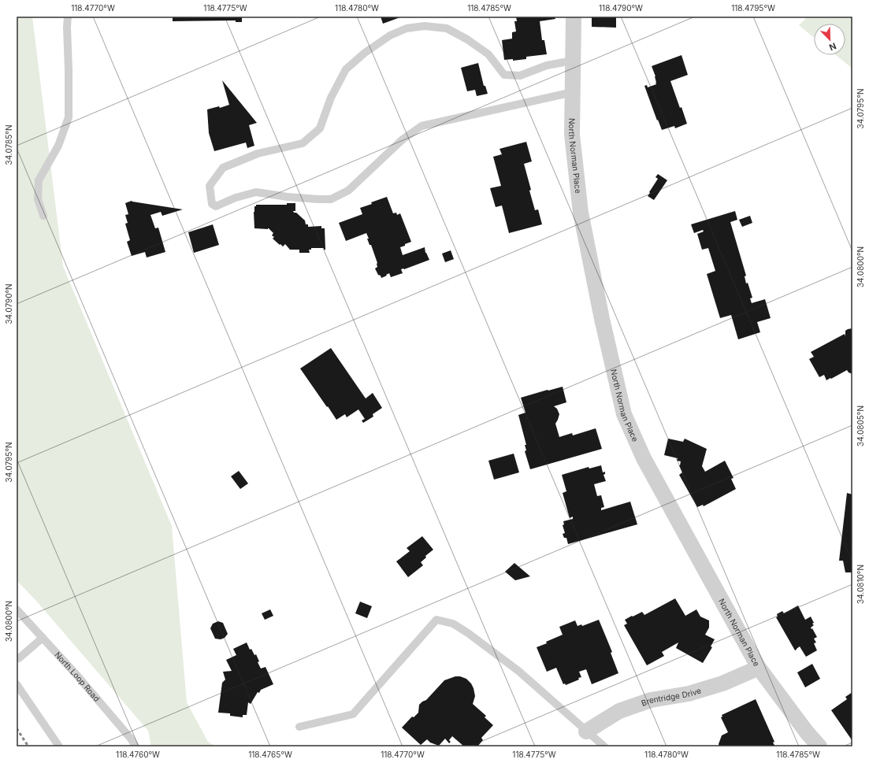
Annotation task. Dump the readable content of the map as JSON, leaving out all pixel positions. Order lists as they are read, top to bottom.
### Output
{
  "streets": {
    "street": ["North Norman Place", "Brentridge Drive"],
    "lane": ["North Loop Road"]
  },
  "crossings": [
    ["North Norman Place", "Brentridge Drive"]
  ],
  "north": "bottom right",
  "coordinates": [
    "118.4770°W",
    "118.4775°W",
    "118.4780°W",
    "118.4785°W",
    "118.4790°W",
    "118.4795°W",
    "34.0795°N",
    "34.0785°N",
    "34.0800°N",
    "34.0790°N",
    "34.0805°N",
    "34.0810°N",
    "118.4760°W",
    "118.4765°W"
  ]
}
